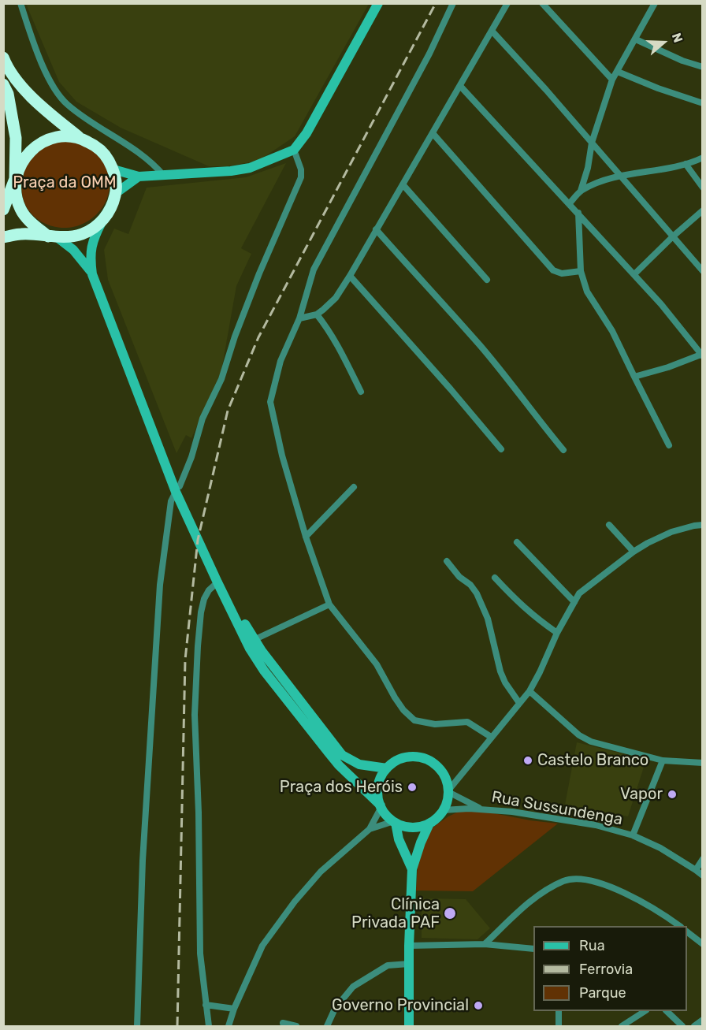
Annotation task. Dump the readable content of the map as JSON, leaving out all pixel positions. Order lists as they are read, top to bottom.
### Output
{
  "streets": {
    "street": ["Rua Sussundenga"]
  },
  "parks": ["Praça da OMM"],
  "places": [
    "Castelo Branco",
    "Praça dos Heróis",
    "Vapor",
    "Clínica Privada PAF",
    "Governo Provincial"
  ],
  "legend": ["Rua", "Ferrovia", "Parque"],
  "north": "right"
}
